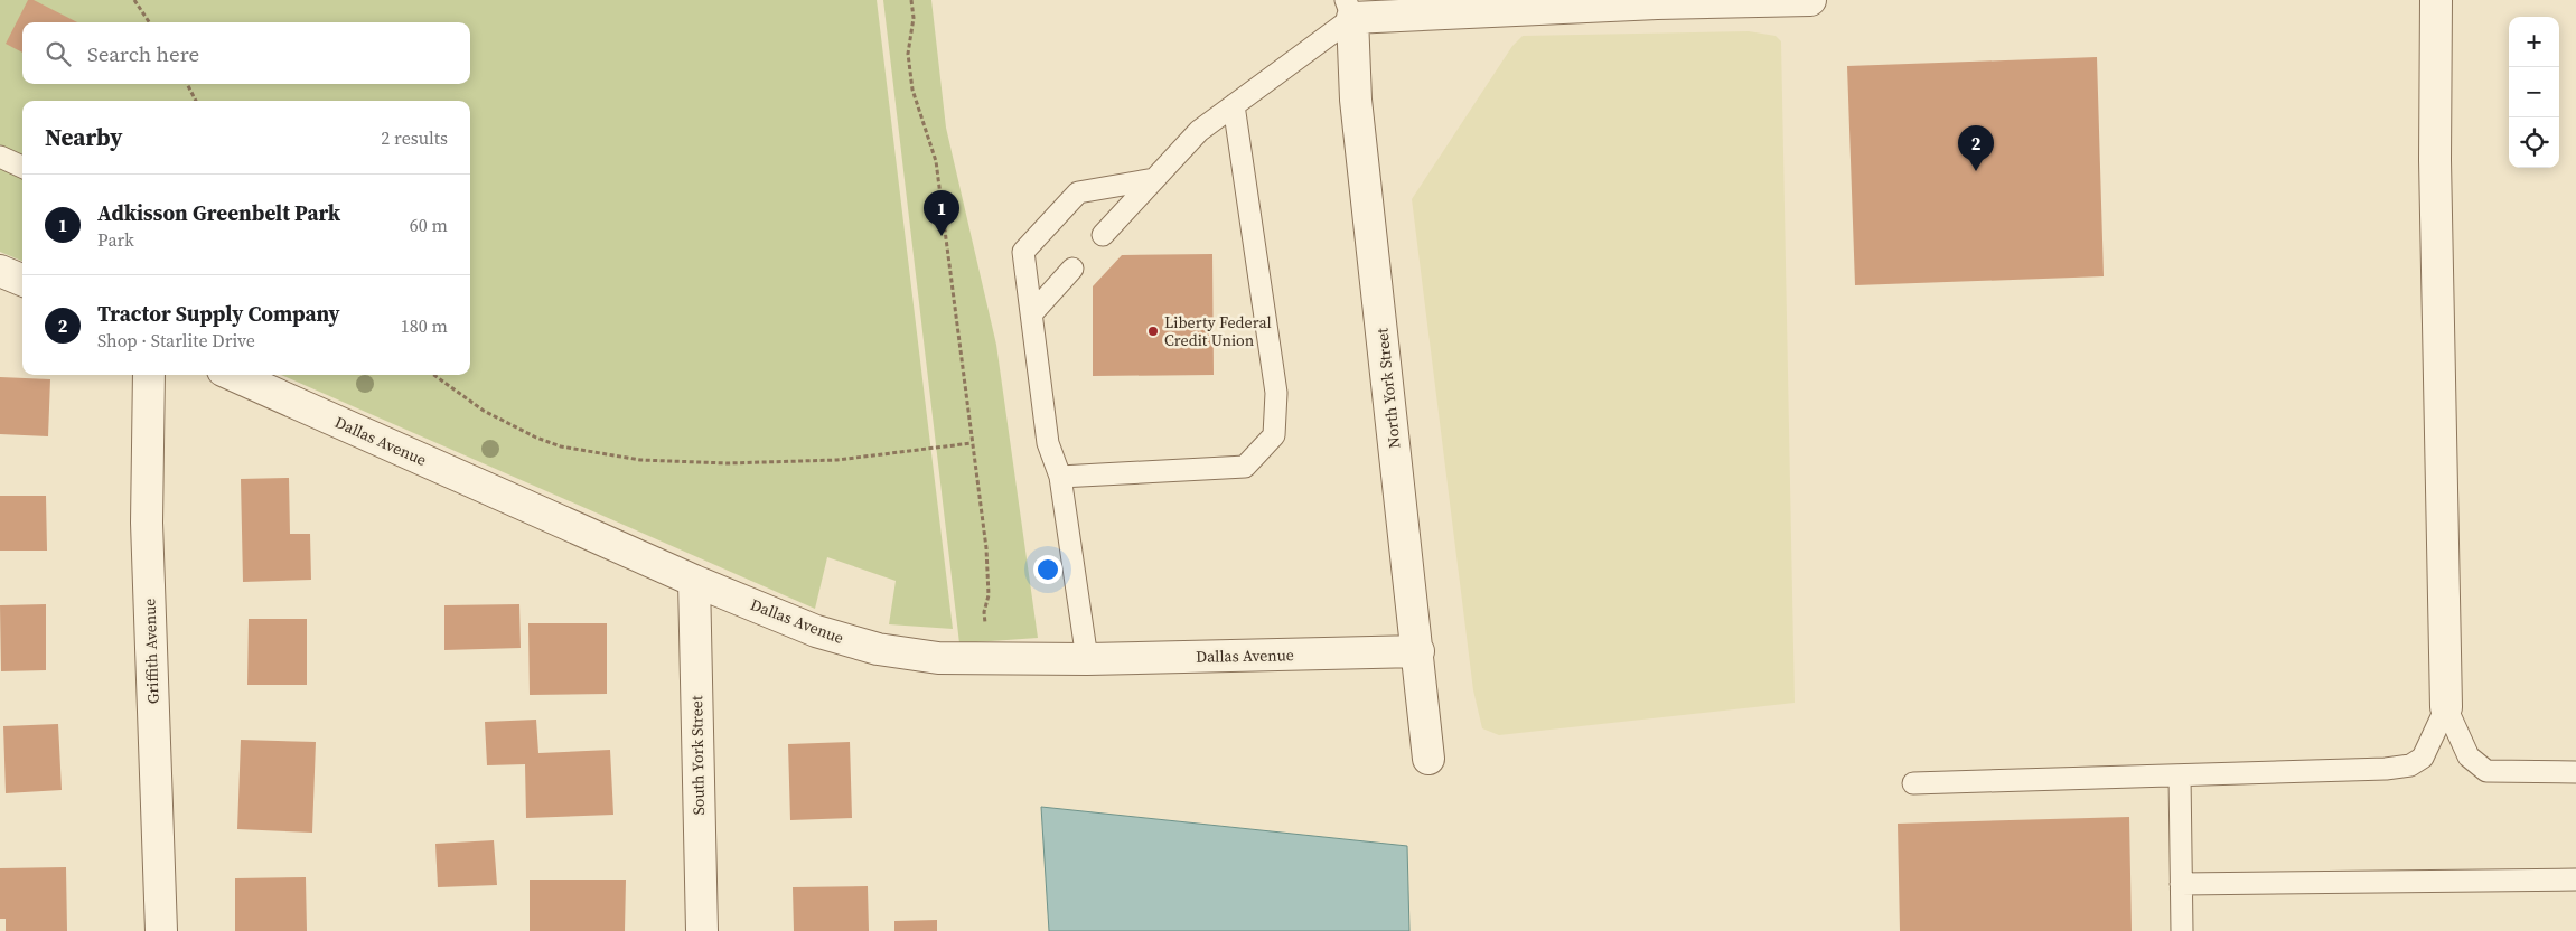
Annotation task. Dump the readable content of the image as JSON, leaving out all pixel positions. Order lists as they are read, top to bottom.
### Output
{
  "streets": {
    "street": [
      "North York Street",
      "Dallas Avenue",
      "Griffith Avenue",
      "South York Street"
    ]
  },
  "crossings": [
    ["North York Street", "Dallas Avenue"],
    ["Dallas Avenue", "South York Street"]
  ],
  "places": ["Liberty Federal Credit Union"],
  "page": {
    "map_buttons": ["+", "−"],
    "search": "Search here",
    "heading": ["Nearby", "2 results"],
    "pins": ["2", "1"],
    "list": [
      {
        "mark": "1",
        "name": "Adkisson Greenbelt Park",
        "note": "Park",
        "value": "60 m"
      },
      {
        "mark": "2",
        "name": "Tractor Supply Company",
        "note": "Shop · Starlite Drive",
        "value": "180 m"
      }
    ]
  }
}
